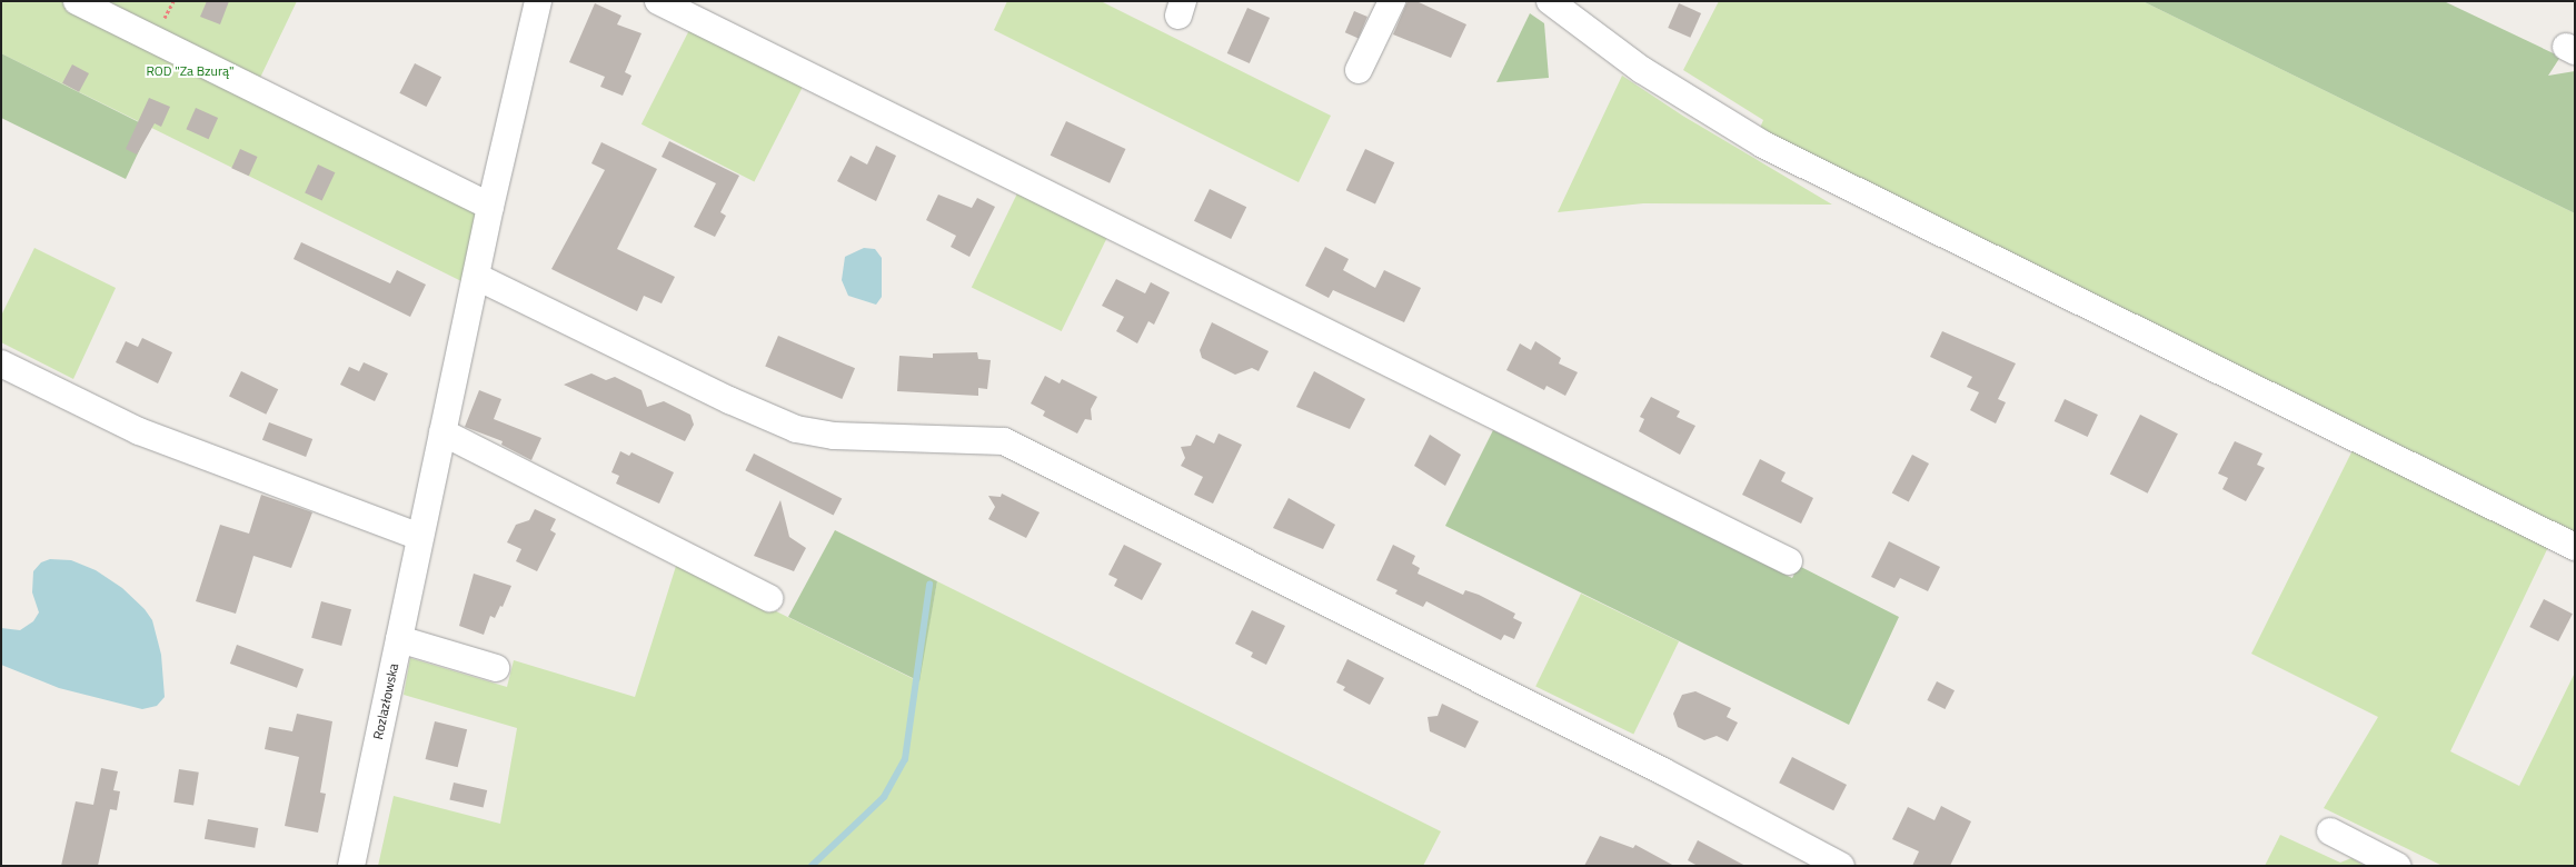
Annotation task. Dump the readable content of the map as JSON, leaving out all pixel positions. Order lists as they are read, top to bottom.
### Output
{
  "streets": {
    "street": ["Rozlazłowska"]
  },
  "parks": ["ROD \"Za Bzurą\""]
}
